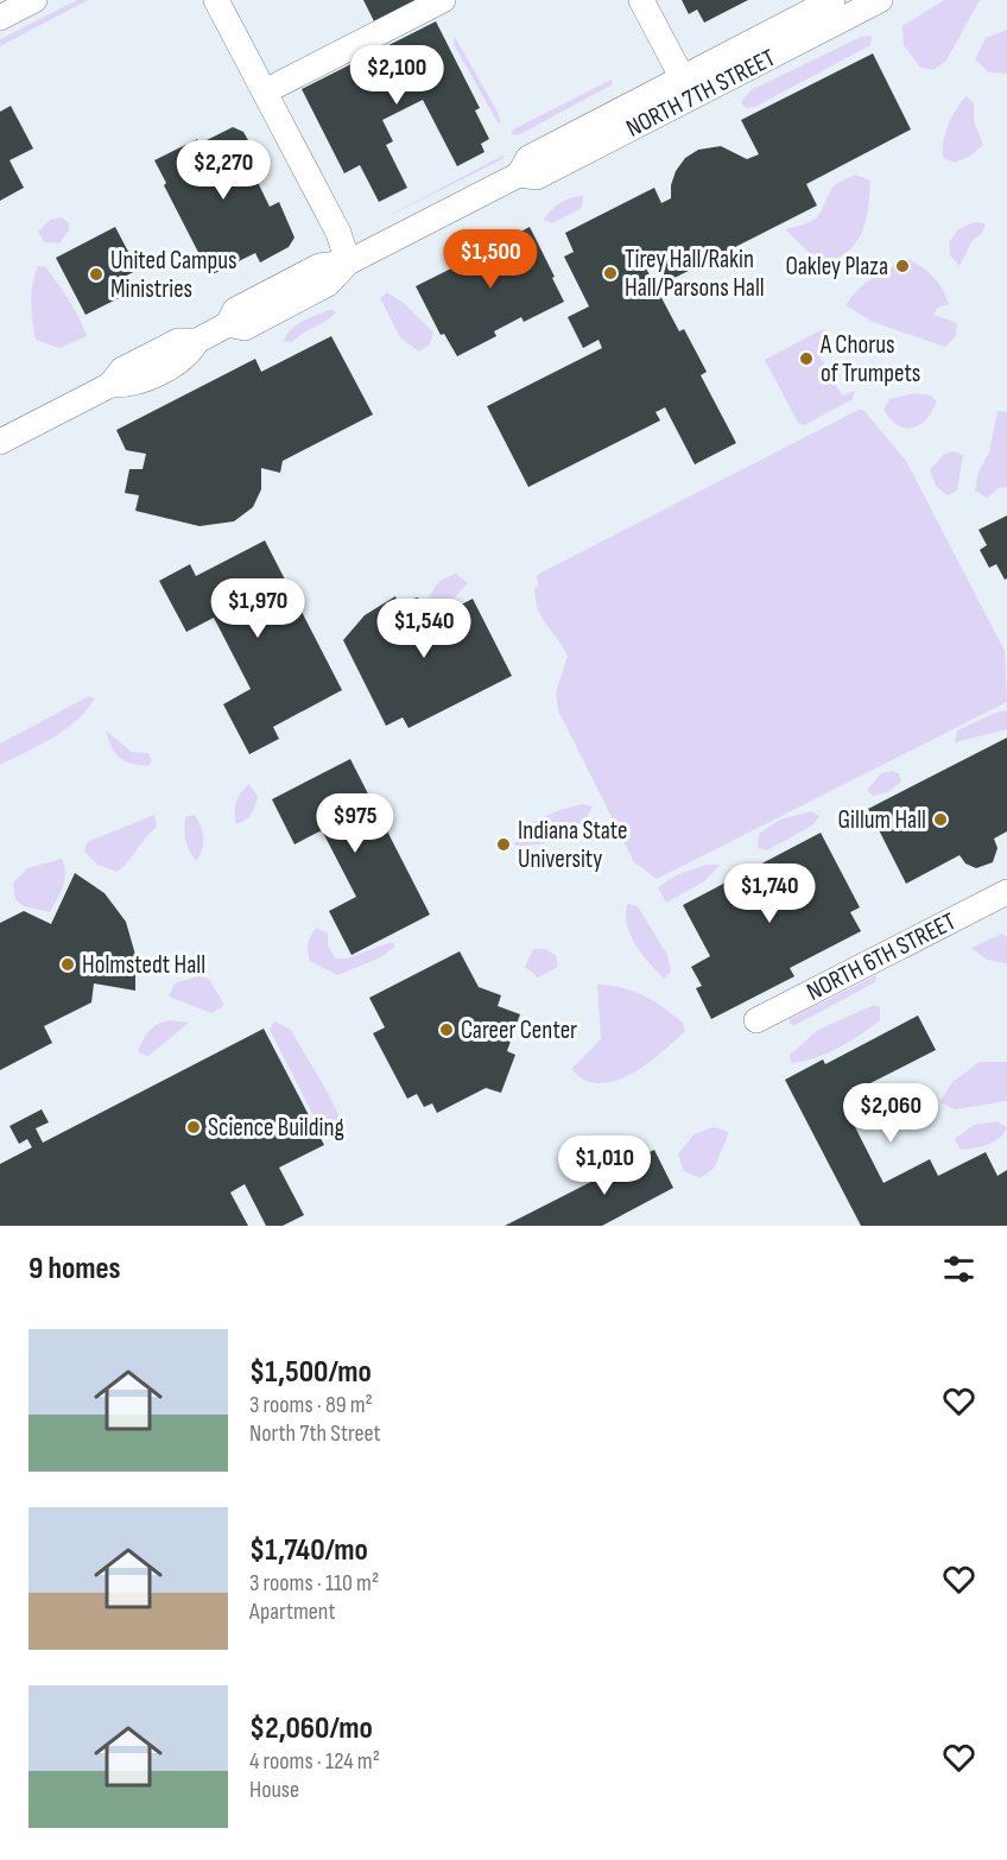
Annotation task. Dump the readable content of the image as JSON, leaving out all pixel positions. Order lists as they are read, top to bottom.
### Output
{
  "streets": {
    "street": ["NORTH 7TH STREET", "NORTH 6TH STREET"]
  },
  "places": [
    "Oakley Plaza",
    "Tirey Hall/Rakin Hall/Parsons Hall",
    "United Campus Ministries",
    "A Chorus of Trumpets",
    "Gillum Hall",
    "Indiana State University",
    "Holmstedt Hall",
    "Career Center",
    "Science Building"
  ],
  "page": {
    "price": [
      "$2,100",
      "$2,270",
      "$1,500",
      "$1,970",
      "$1,540",
      "$975",
      "$1,740",
      "$2,060",
      "$1,010"
    ],
    "heading": "9 homes",
    "list": [
      {
        "name": "$1,500/mo",
        "note": "3 rooms · 89 m² · North 7th Street"
      },
      {
        "name": "$1,740/mo",
        "note": "3 rooms · 110 m² · Apartment"
      },
      {
        "name": "$2,060/mo",
        "note": "4 rooms · 124 m² · House"
      }
    ]
  }
}
